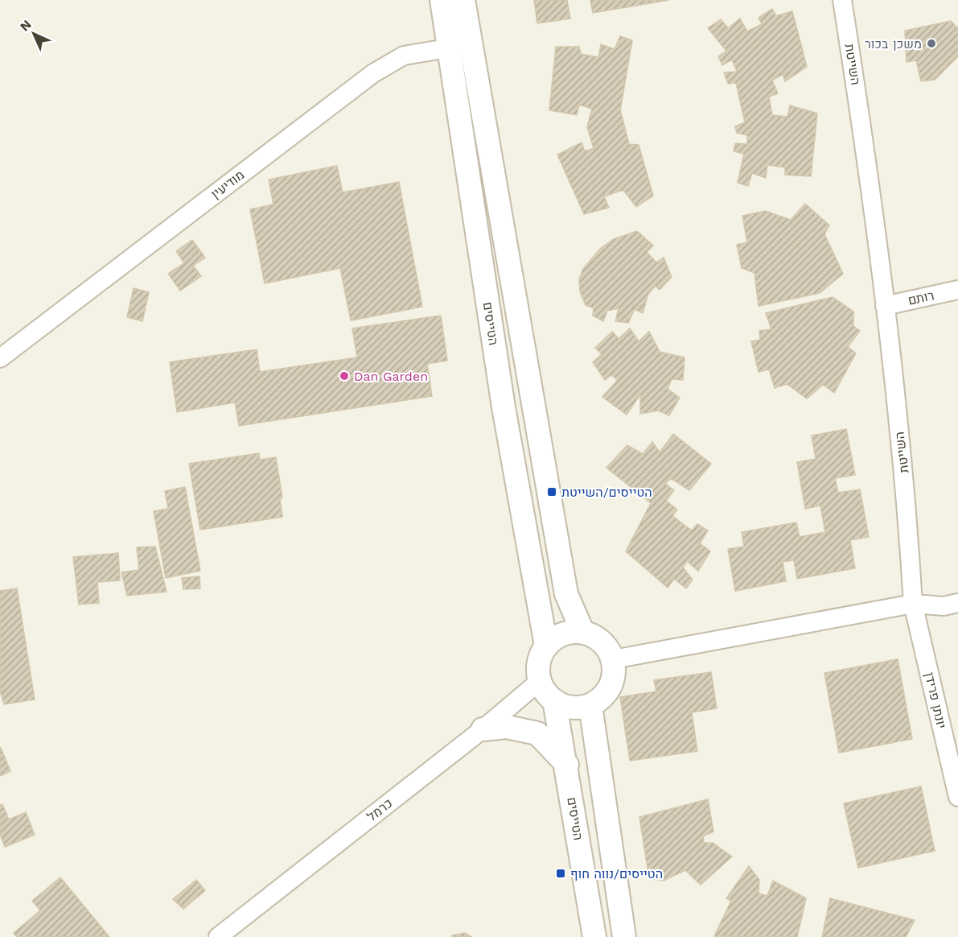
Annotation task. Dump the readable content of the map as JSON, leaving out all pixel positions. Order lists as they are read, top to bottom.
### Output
{
  "streets": {
    "street": [
      "השייטת",
      "מודיעין",
      "רותם",
      "הטייסים",
      "יונתן פרידן",
      "כרמל"
    ]
  },
  "crossings": [
    ["השייטת", "רותם"],
    ["השייטת", "יונתן פרידן"],
    ["מודיעין", "הטייסים"],
    ["הטייסים", "כרמל"]
  ],
  "places": {
    "other": ["משכן בכור", "Dan Garden"],
    "transit": ["הטייסים/השייטת", "הטייסים/נווה חוף"]
  },
  "north": "top left"
}
